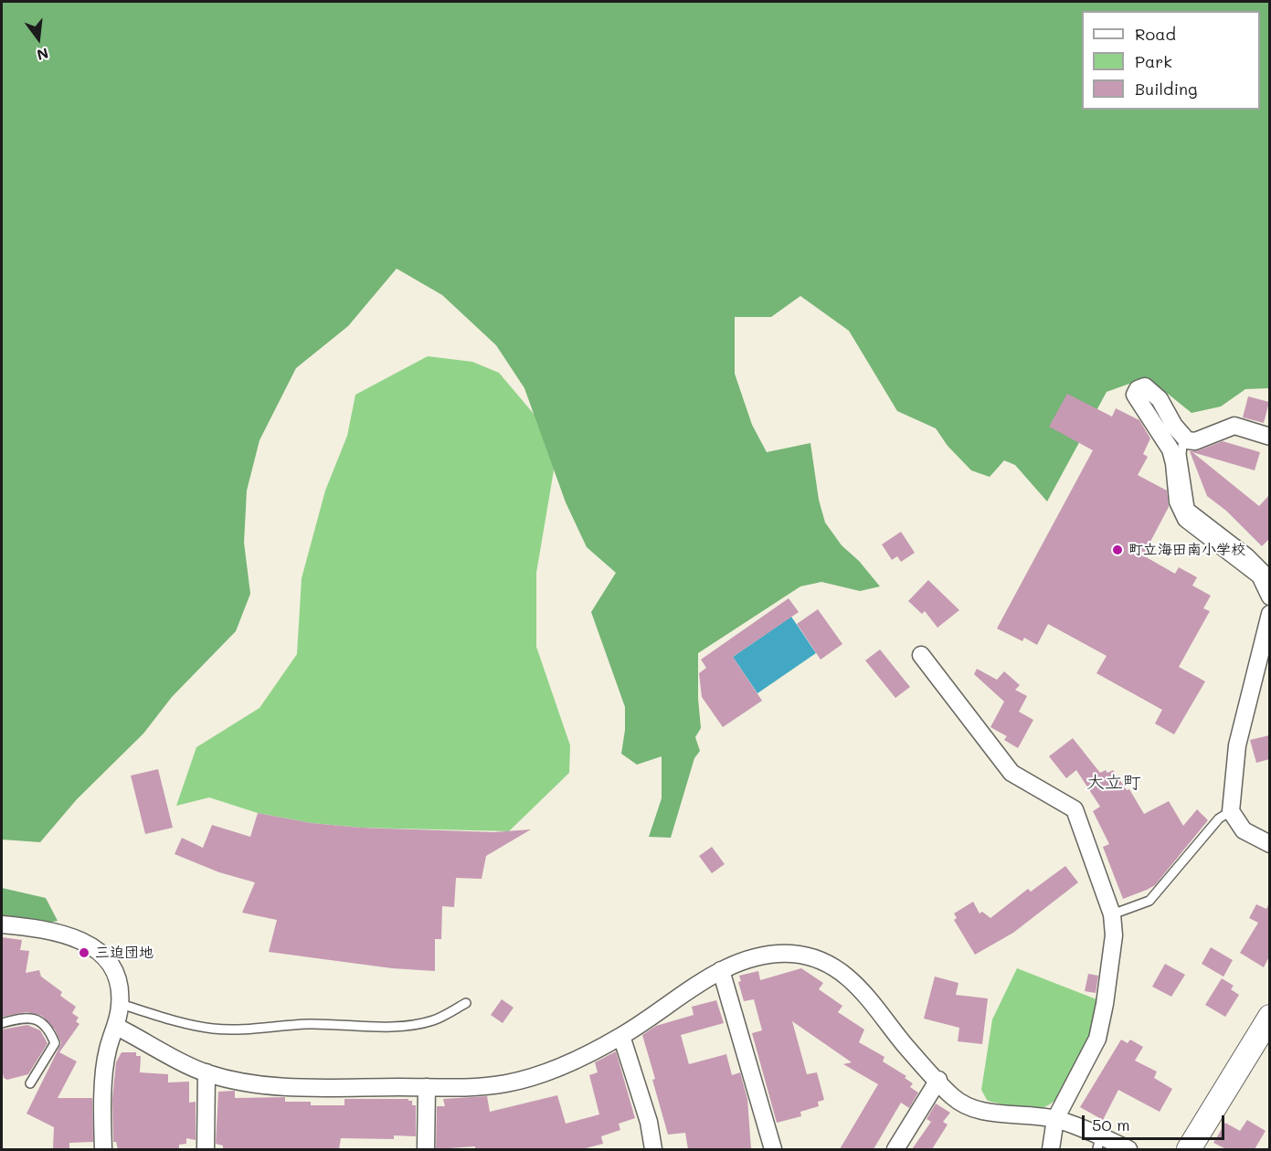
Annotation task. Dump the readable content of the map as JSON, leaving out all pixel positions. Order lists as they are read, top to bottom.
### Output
{
  "districts": ["大立町"],
  "places": ["町立海田南小学校", "三迫団地"],
  "legend": ["Road", "Park", "Building"],
  "scale_bar": "50 m",
  "north": "bottom"
}
